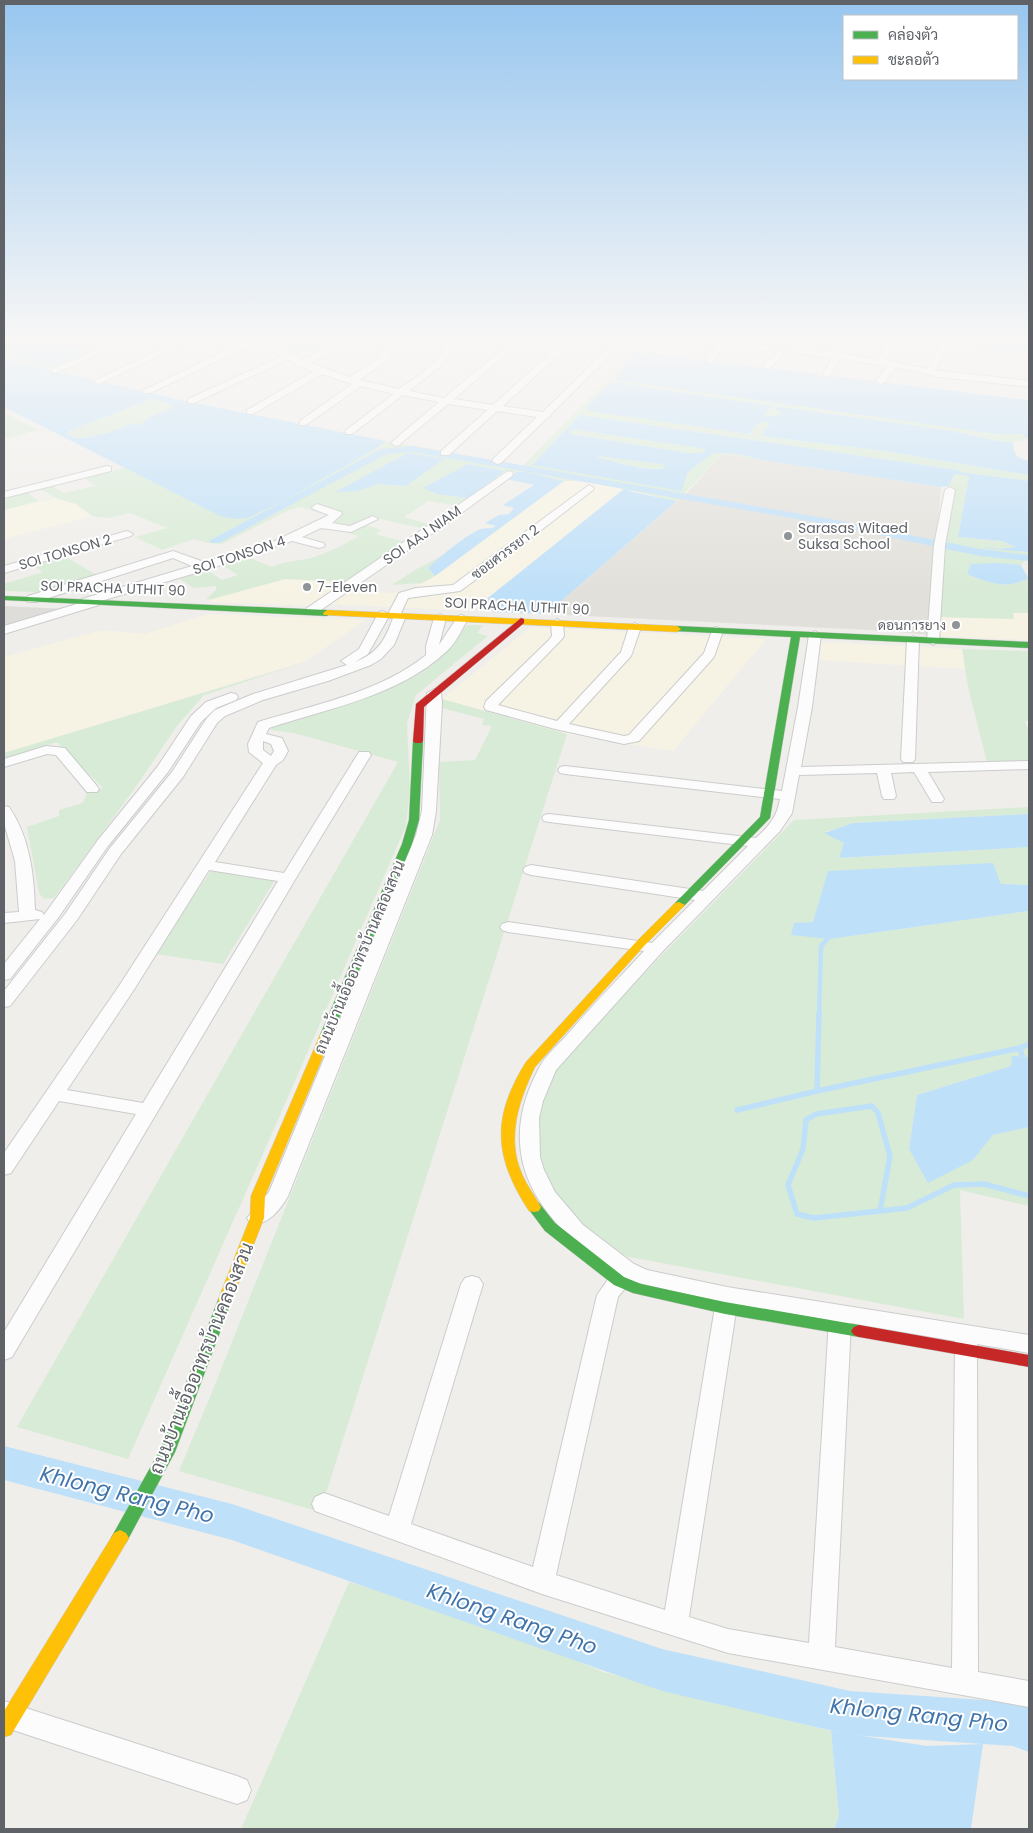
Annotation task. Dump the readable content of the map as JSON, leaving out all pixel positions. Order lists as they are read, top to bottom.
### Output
{
  "streets": {
    "street": [
      "SOI AAJ NIAM",
      "SOI TONSON 2",
      "ซอยศวรรยา 2",
      "SOI TONSON 4",
      "SOI PRACHA UTHIT 90",
      "ถนนบ้านเอื้ออาทรบ้านคลองสวน"
    ]
  },
  "crossings": [
    ["SOI AAJ NIAM", "SOI PRACHA UTHIT 90"],
    ["ซอยศวรรยา 2", "SOI PRACHA UTHIT 90"],
    ["SOI TONSON 4", "SOI PRACHA UTHIT 90"],
    ["SOI PRACHA UTHIT 90", "ถนนบ้านเอื้ออาทรบ้านคลองสวน"]
  ],
  "water": ["Khlong Rang Pho"],
  "places": ["Sarasas Witaed Suksa School", "7-Eleven", "ดอนการยาง"],
  "legend": ["คล่องตัว", "ชะลอตัว"]
}
